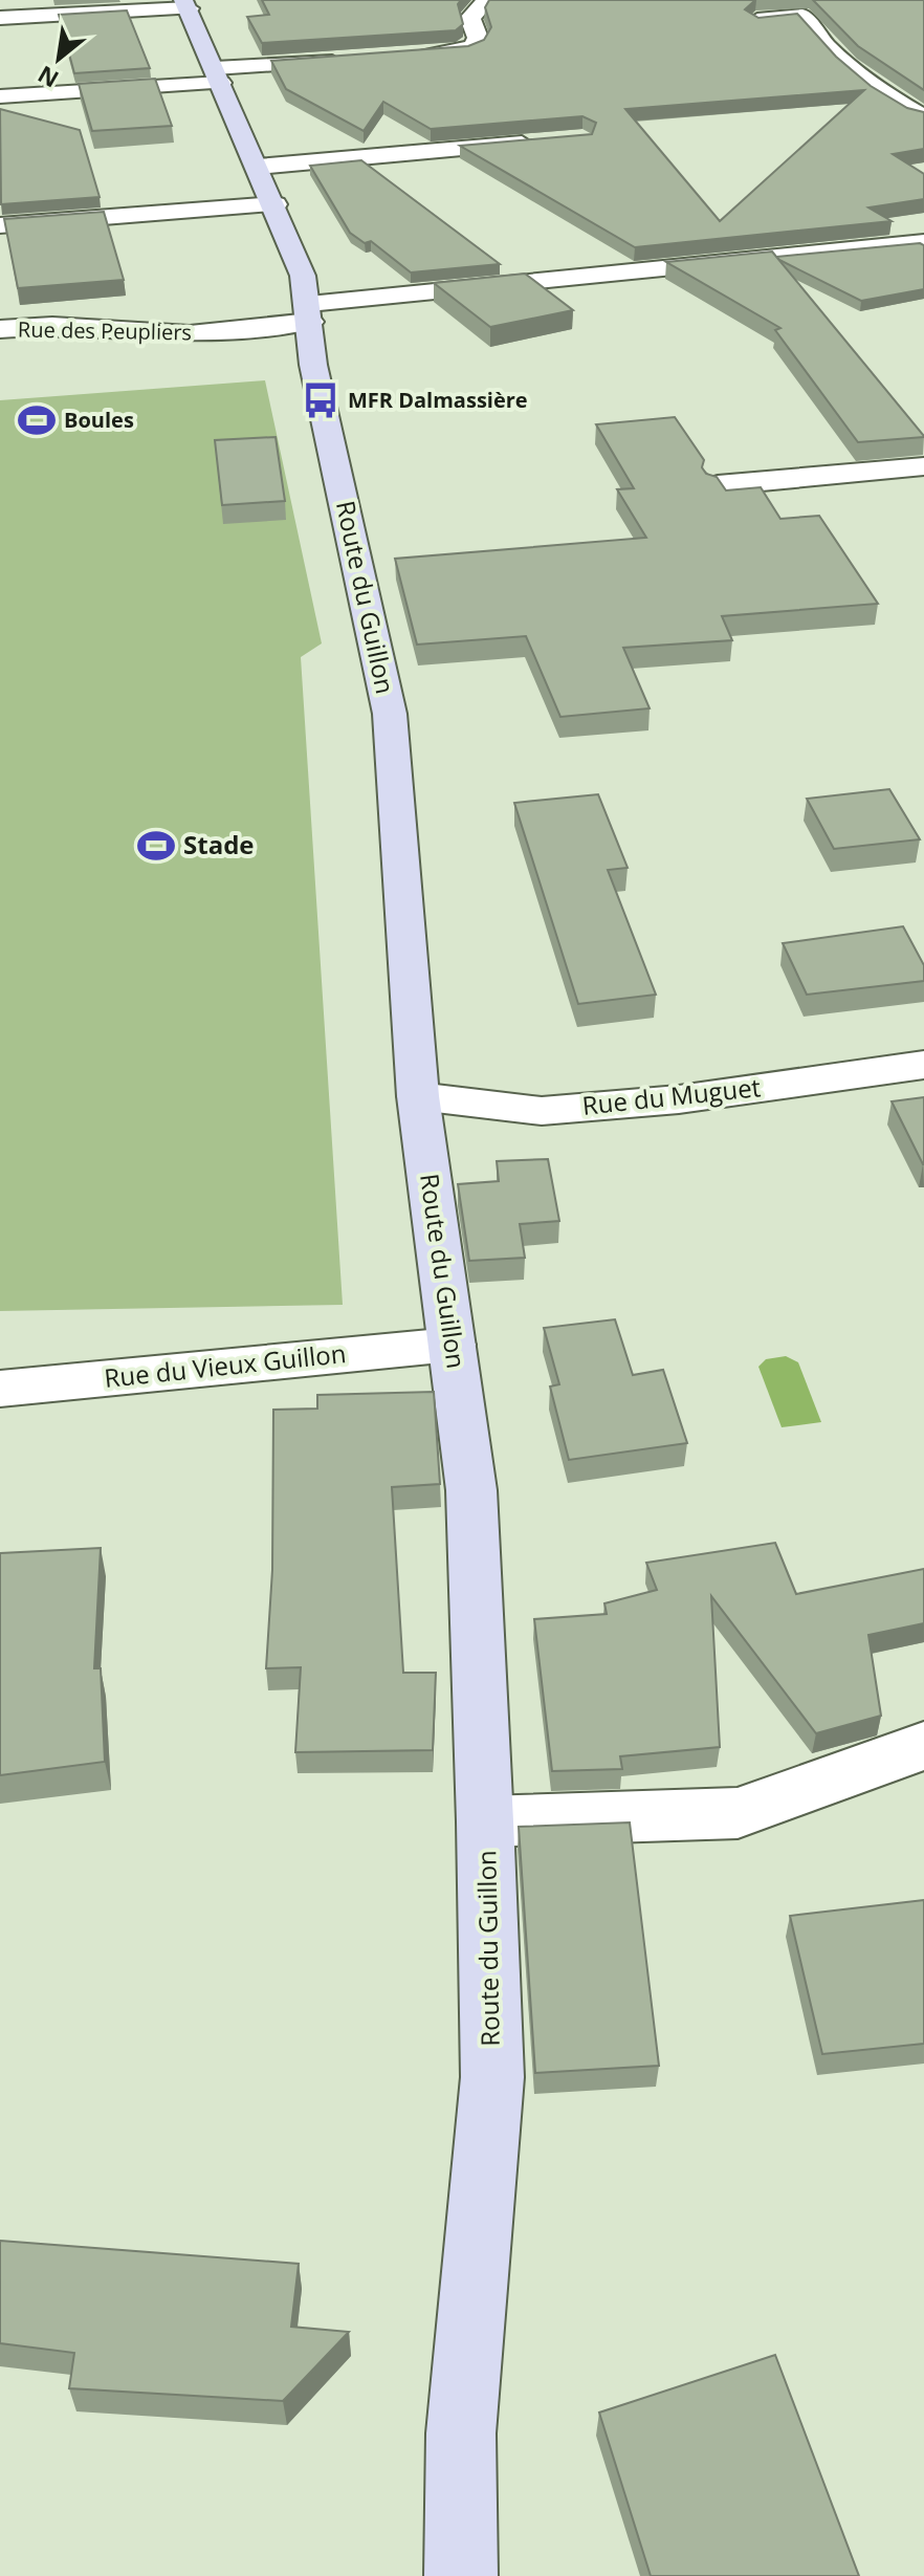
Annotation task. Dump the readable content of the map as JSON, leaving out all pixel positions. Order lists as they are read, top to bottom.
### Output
{
  "streets": {
    "street": [
      "Rue des Peupliers",
      "Route du Guillon",
      "Rue du Muguet",
      "Rue du Vieux Guillon"
    ]
  },
  "crossings": [
    ["Rue des Peupliers", "Route du Guillon"],
    ["Route du Guillon", "Rue du Muguet"],
    ["Route du Guillon", "Rue du Vieux Guillon"]
  ],
  "places": {
    "bus stop": ["MFR Dalmassière"],
    "sports": ["Boules", "Stade"]
  },
  "north": "bottom left"
}
